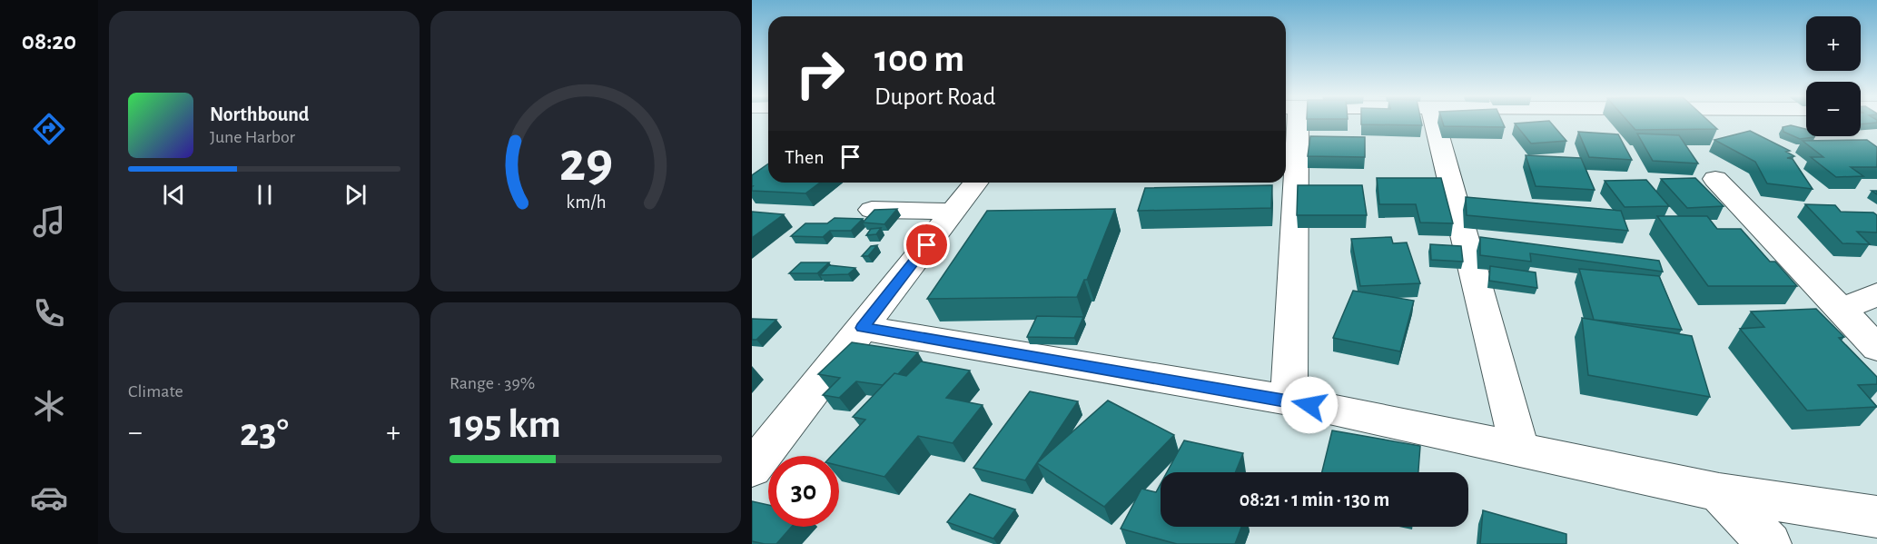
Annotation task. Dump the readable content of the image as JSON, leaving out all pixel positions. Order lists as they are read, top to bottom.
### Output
{
  "page": {
    "tabs": "08:20",
    "map_buttons": ["+", "−"],
    "turn": ["100 m", "Duport Road"],
    "song": ["Northbound", "June Harbor"],
    "then": "Then",
    "tile": [
      "Climate",
      ["Range · 39%", "195 km"]
    ],
    "heat": ["−", "23°", "+"],
    "limit": "30",
    "trip": "08:21 · 1 min · 130 m",
    "gauge": ["29", "km/h"]
  }
}
